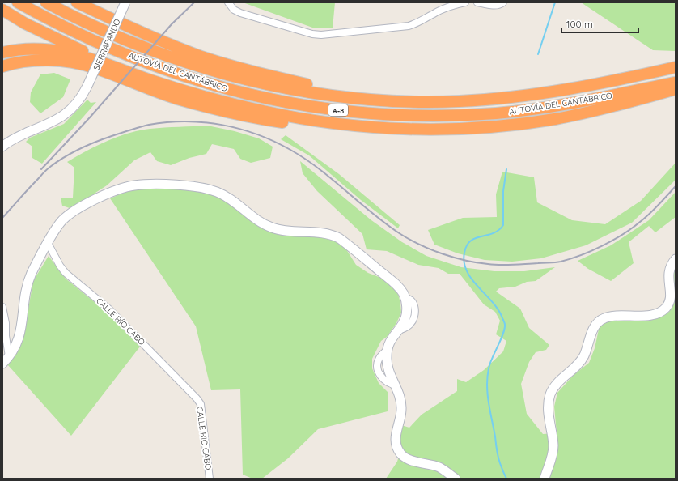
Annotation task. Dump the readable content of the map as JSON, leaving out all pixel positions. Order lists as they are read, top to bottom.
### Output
{
  "streets": {
    "highway": ["AUTOVÍA DEL CANTÁBRICO", "A-8"],
    "street": ["SIERRAPANDO", "CALLE RÍO CABO", "CALLE RIO CABO"]
  },
  "crossings": [
    ["CALLE RÍO CABO", "CALLE RIO CABO"]
  ],
  "scale_bar": "100 m"
}
